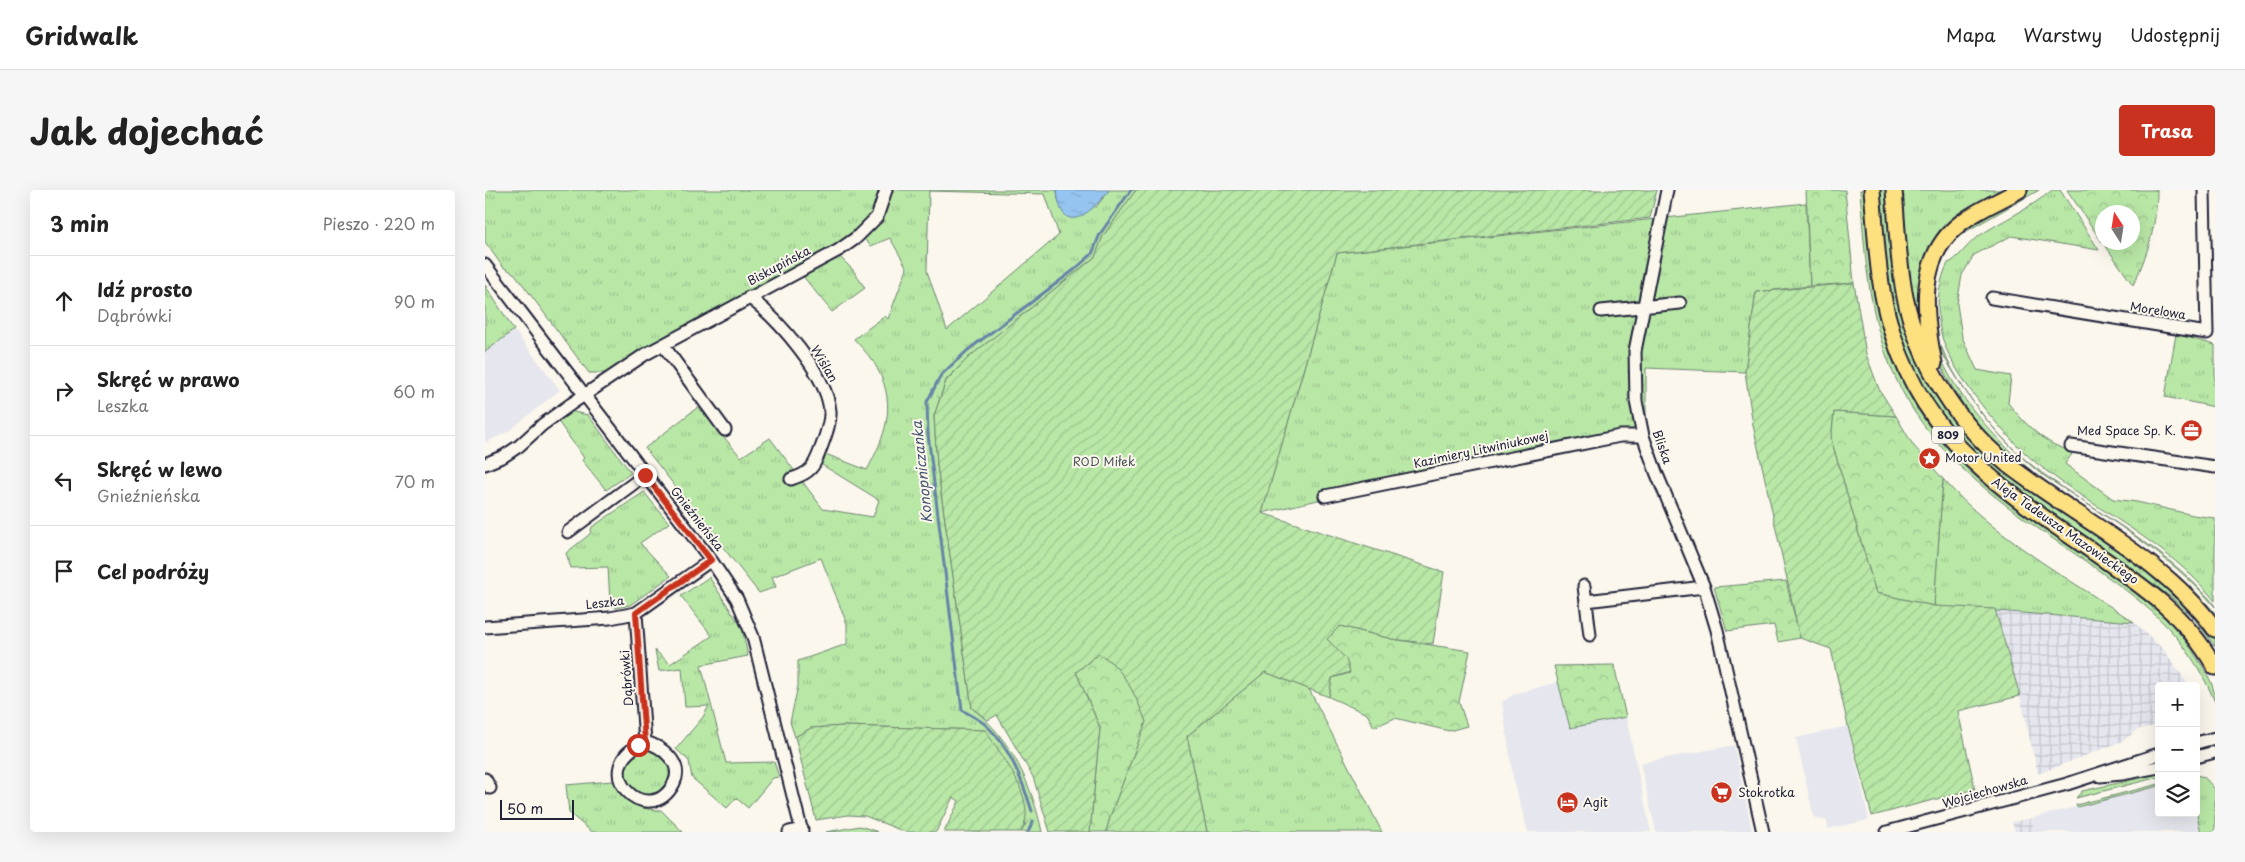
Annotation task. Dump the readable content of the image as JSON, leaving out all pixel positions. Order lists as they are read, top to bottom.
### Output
{
  "streets": {
    "main road": ["809", "Aleja Tadeusza Mazowieckiego"],
    "street": [
      "Biskupińska",
      "Morelowa",
      "Wiślan",
      "Bliska",
      "Kazimiery Litwiniukowej",
      "Gnieźnieńska",
      "Leszka",
      "Dąbrówki",
      "Wojciechowska"
    ]
  },
  "crossings": [
    ["Biskupińska", "Wiślan"],
    ["Biskupińska", "Gnieźnieńska"],
    ["Bliska", "Kazimiery Litwiniukowej"],
    ["Gnieźnieńska", "Leszka"],
    ["Leszka", "Dąbrówki"]
  ],
  "water": ["Konopniczanka"],
  "parks": ["ROD Miłek"],
  "places": {
    "office": ["Med Space Sp. K."],
    "place": ["Motor United"],
    "supermarket": ["Stokrotka"],
    "hotel": ["Agit"]
  },
  "scale_bar": "50 m",
  "north": "top",
  "page": {
    "header": "Gridwalk",
    "nav": ["Mapa", "Warstwy", "Udostępnij"],
    "title": "Jak dojechać",
    "buttons": "Trasa",
    "heading": ["3 min", "Pieszo · 220 m"],
    "list": [
      ["Idź prosto", "Dąbrówki", "90 m"],
      ["Skręć w prawo", "Leszka", "60 m"],
      ["Skręć w lewo", "Gnieźnieńska", "70 m"],
      "Cel podróży"
    ],
    "map_buttons": ["+", "−"],
    "scale": "50 m"
  }
}
